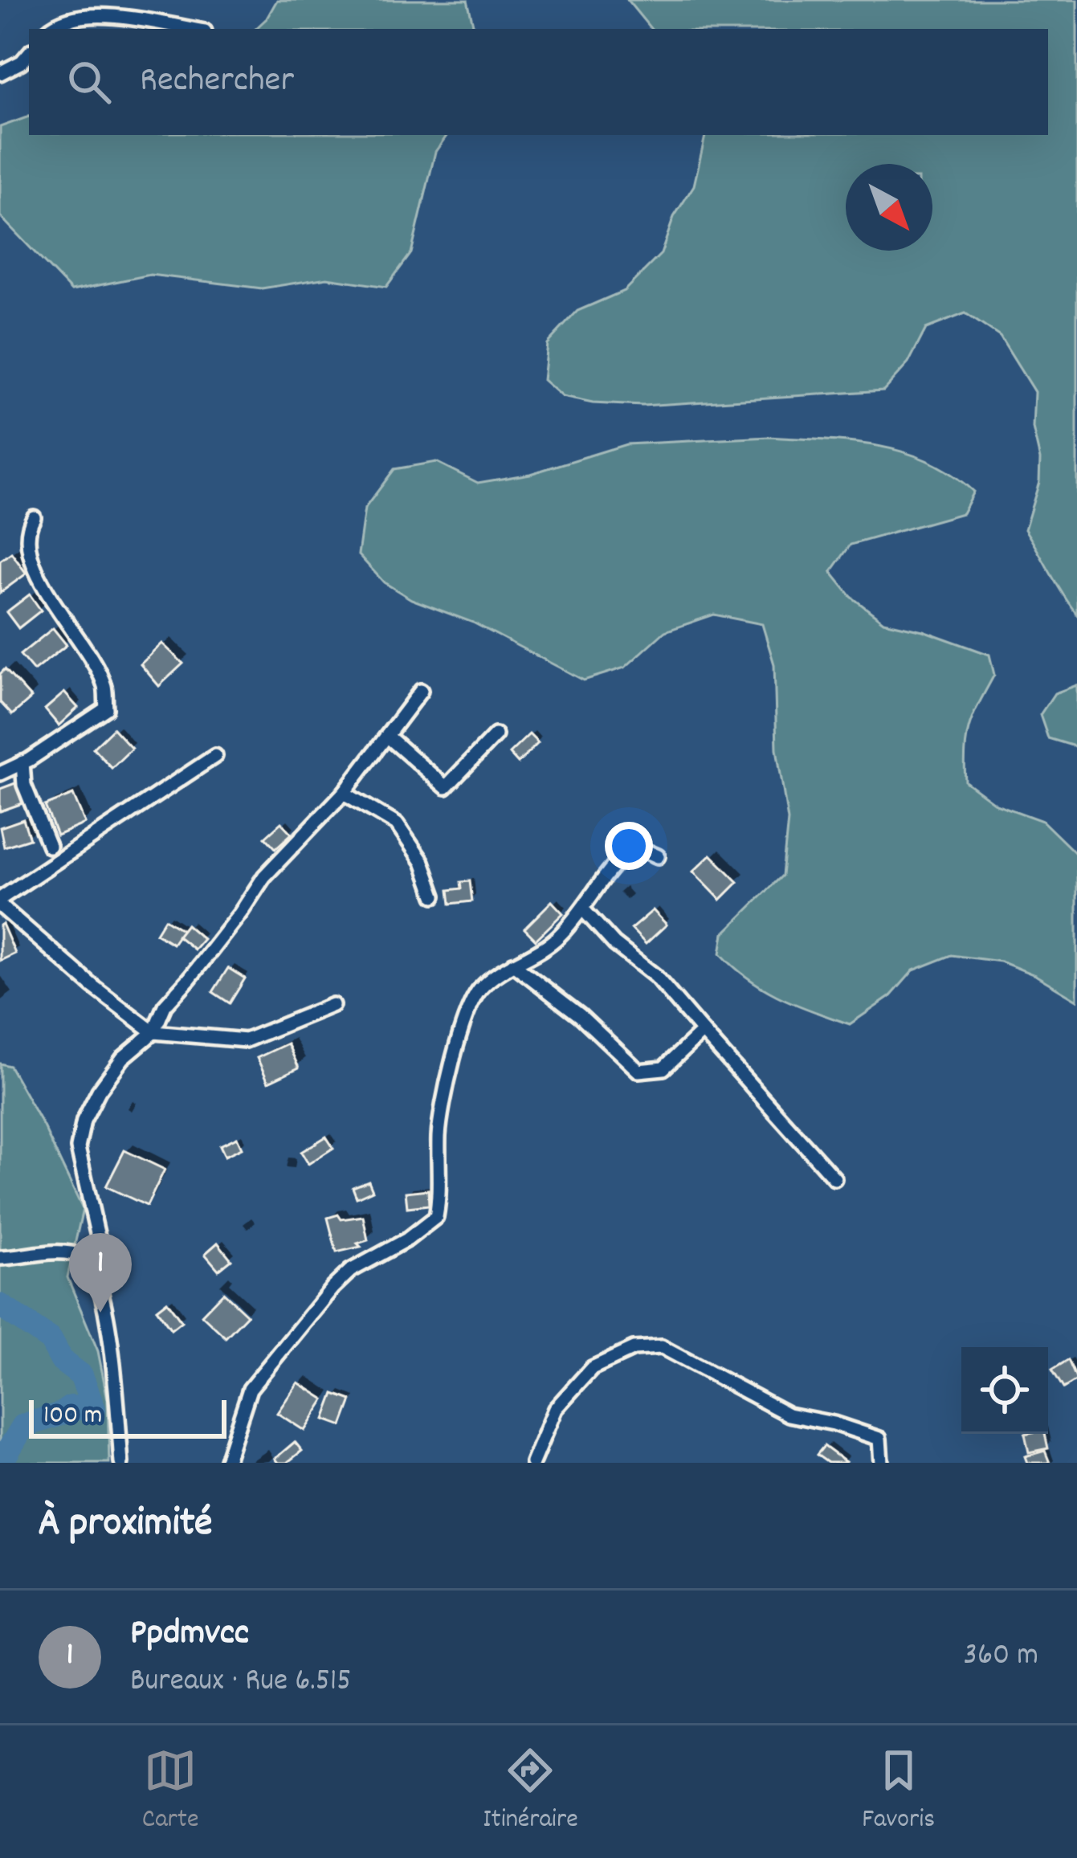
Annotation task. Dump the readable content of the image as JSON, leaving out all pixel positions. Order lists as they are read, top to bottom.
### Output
{
  "scale_bar": "100 m",
  "north": "bottom right",
  "page": {
    "search": "Rechercher",
    "pins": "1",
    "scale": "100 m",
    "heading": "À proximité",
    "list": [
      {
        "mark": "1",
        "name": "Ppdmvcc",
        "note": "Bureaux · Rue 6.515",
        "value": "360 m"
      }
    ],
    "nav": ["Carte", "Itinéraire", "Favoris"]
  }
}
